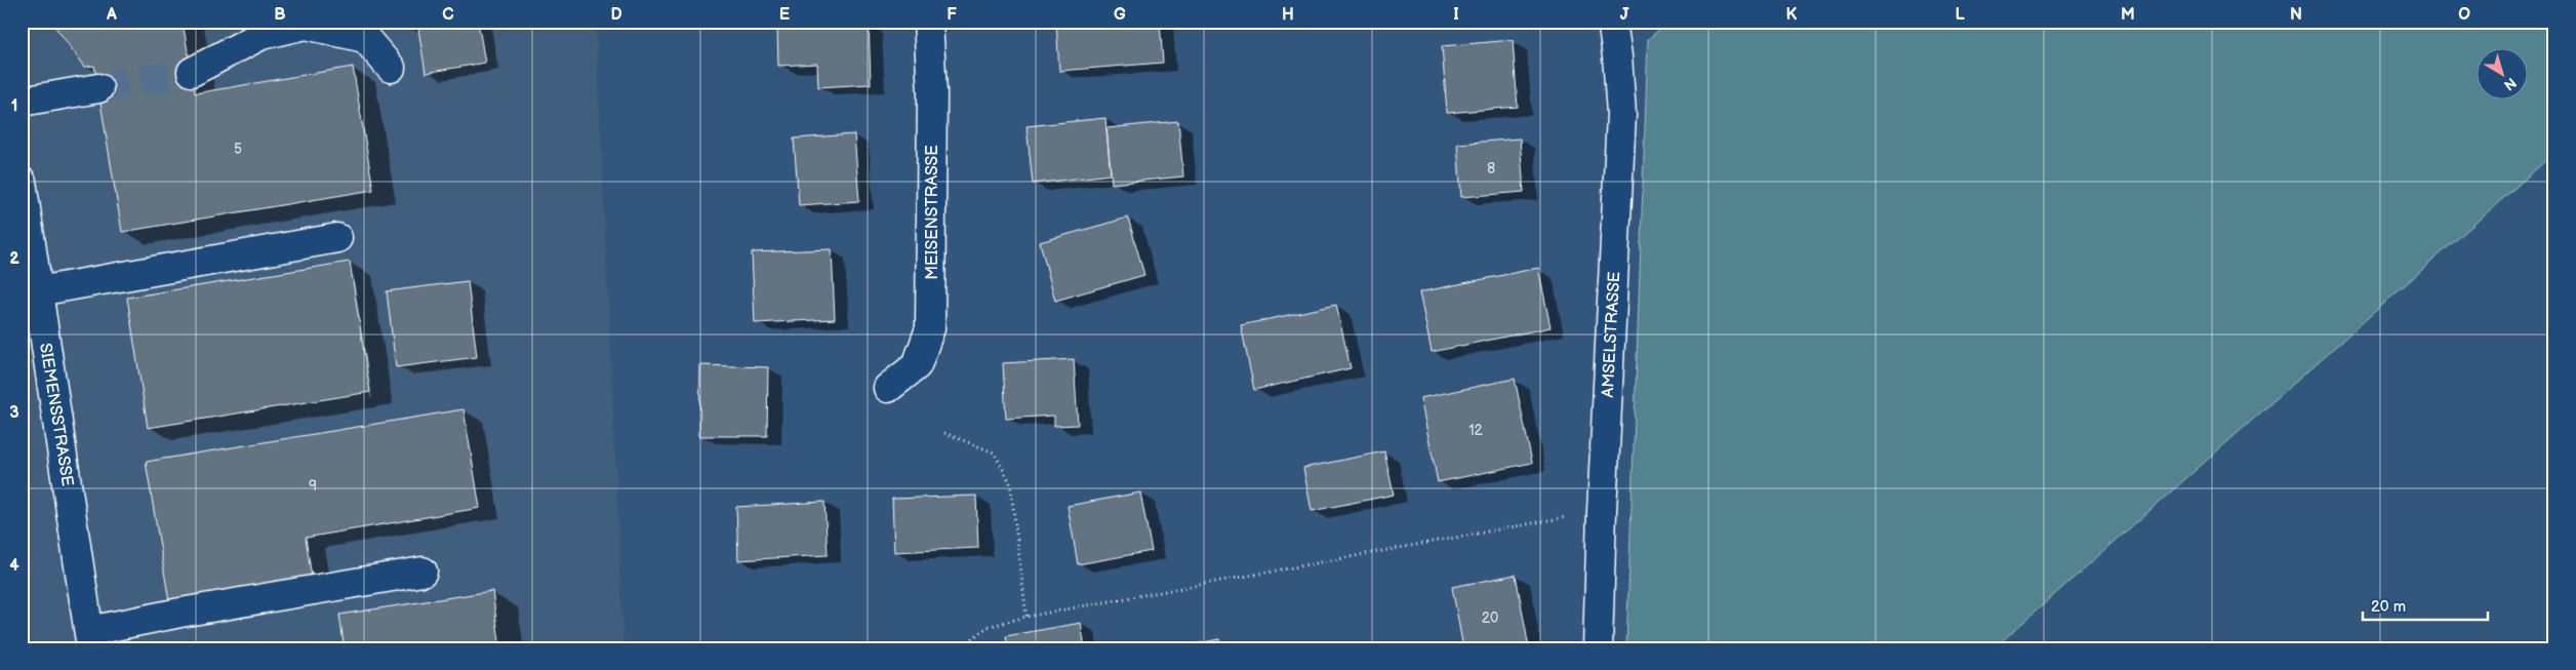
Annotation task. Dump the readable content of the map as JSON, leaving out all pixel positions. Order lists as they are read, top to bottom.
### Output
{
  "streets": {
    "street": ["MEISENSTRASSE", "AMSELSTRASSE", "SIEMENSSTRASSE"]
  },
  "house_numbers": [
    "5",
    "8",
    "12",
    "9",
    "20"
  ],
  "scale_bar": "20 m",
  "north": "bottom right",
  "grid": {
    "columns": [
      "A",
      "B",
      "C",
      "D",
      "E",
      "F",
      "G",
      "H",
      "I",
      "J",
      "K",
      "L",
      "M",
      "N",
      "O"
    ],
    "rows": [
      "1",
      "2",
      "3",
      "4"
    ]
  }
}
